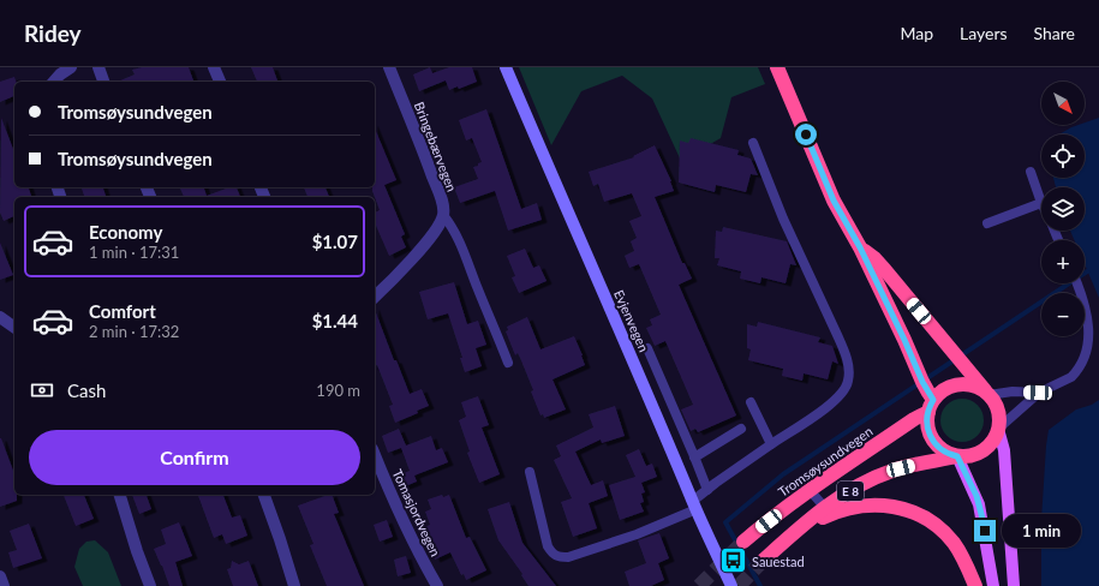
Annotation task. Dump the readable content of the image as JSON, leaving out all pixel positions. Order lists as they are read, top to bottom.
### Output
{
  "streets": {
    "highway": ["Tromsøysundvegen", "E 8"],
    "street": ["Bringebærvegen", "Evjenvegen", "Tomasjordvegen"]
  },
  "crossings": [
    ["Tromsøysundvegen", "E 8"]
  ],
  "places": {
    "bus stop": ["Sauestad"]
  },
  "north": "bottom right",
  "page": {
    "header": "Ridey",
    "nav": ["Map", "Layers", "Share"],
    "map_buttons": ["+", "−"],
    "banner": ["Tromsøysundvegen", "Tromsøysundvegen"],
    "list": [
      {
        "name": "Economy",
        "note": "1 min · 17:31",
        "value": "$1.07"
      },
      {
        "name": "Comfort",
        "note": "2 min · 17:32",
        "value": "$1.44"
      }
    ],
    "pay": ["Cash", "190 m"],
    "buttons": "Confirm",
    "bubble": "1 min"
  }
}
